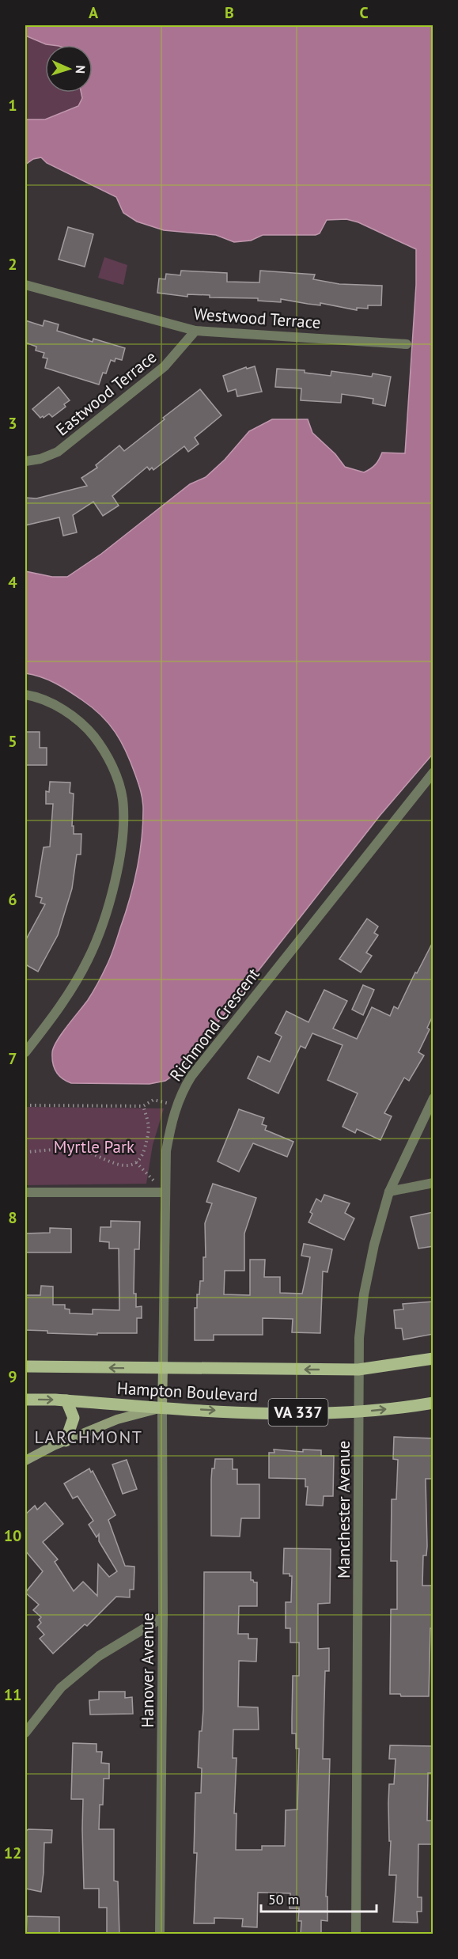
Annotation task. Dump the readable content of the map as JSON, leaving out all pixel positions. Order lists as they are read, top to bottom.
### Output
{
  "streets": {
    "main road": ["Richmond Crescent", "Hampton Boulevard", "VA 337"],
    "street": [
      "Westwood Terrace",
      "Eastwood Terrace",
      "Manchester Avenue",
      "Hanover Avenue"
    ]
  },
  "crossings": [
    ["Westwood Terrace", "Eastwood Terrace"],
    ["Richmond Crescent", "Hampton Boulevard"],
    ["Richmond Crescent", "Hanover Avenue"],
    ["Hampton Boulevard", "Manchester Avenue"],
    ["Hampton Boulevard", "Hanover Avenue"]
  ],
  "districts": ["LARCHMONT"],
  "parks": ["Myrtle Park"],
  "scale_bar": "50 m",
  "north": "right",
  "grid": {
    "columns": ["A", "B", "C"],
    "rows": [
      "1",
      "2",
      "3",
      "4",
      "5",
      "6",
      "7",
      "8",
      "9",
      "10",
      "11",
      "12"
    ]
  }
}
